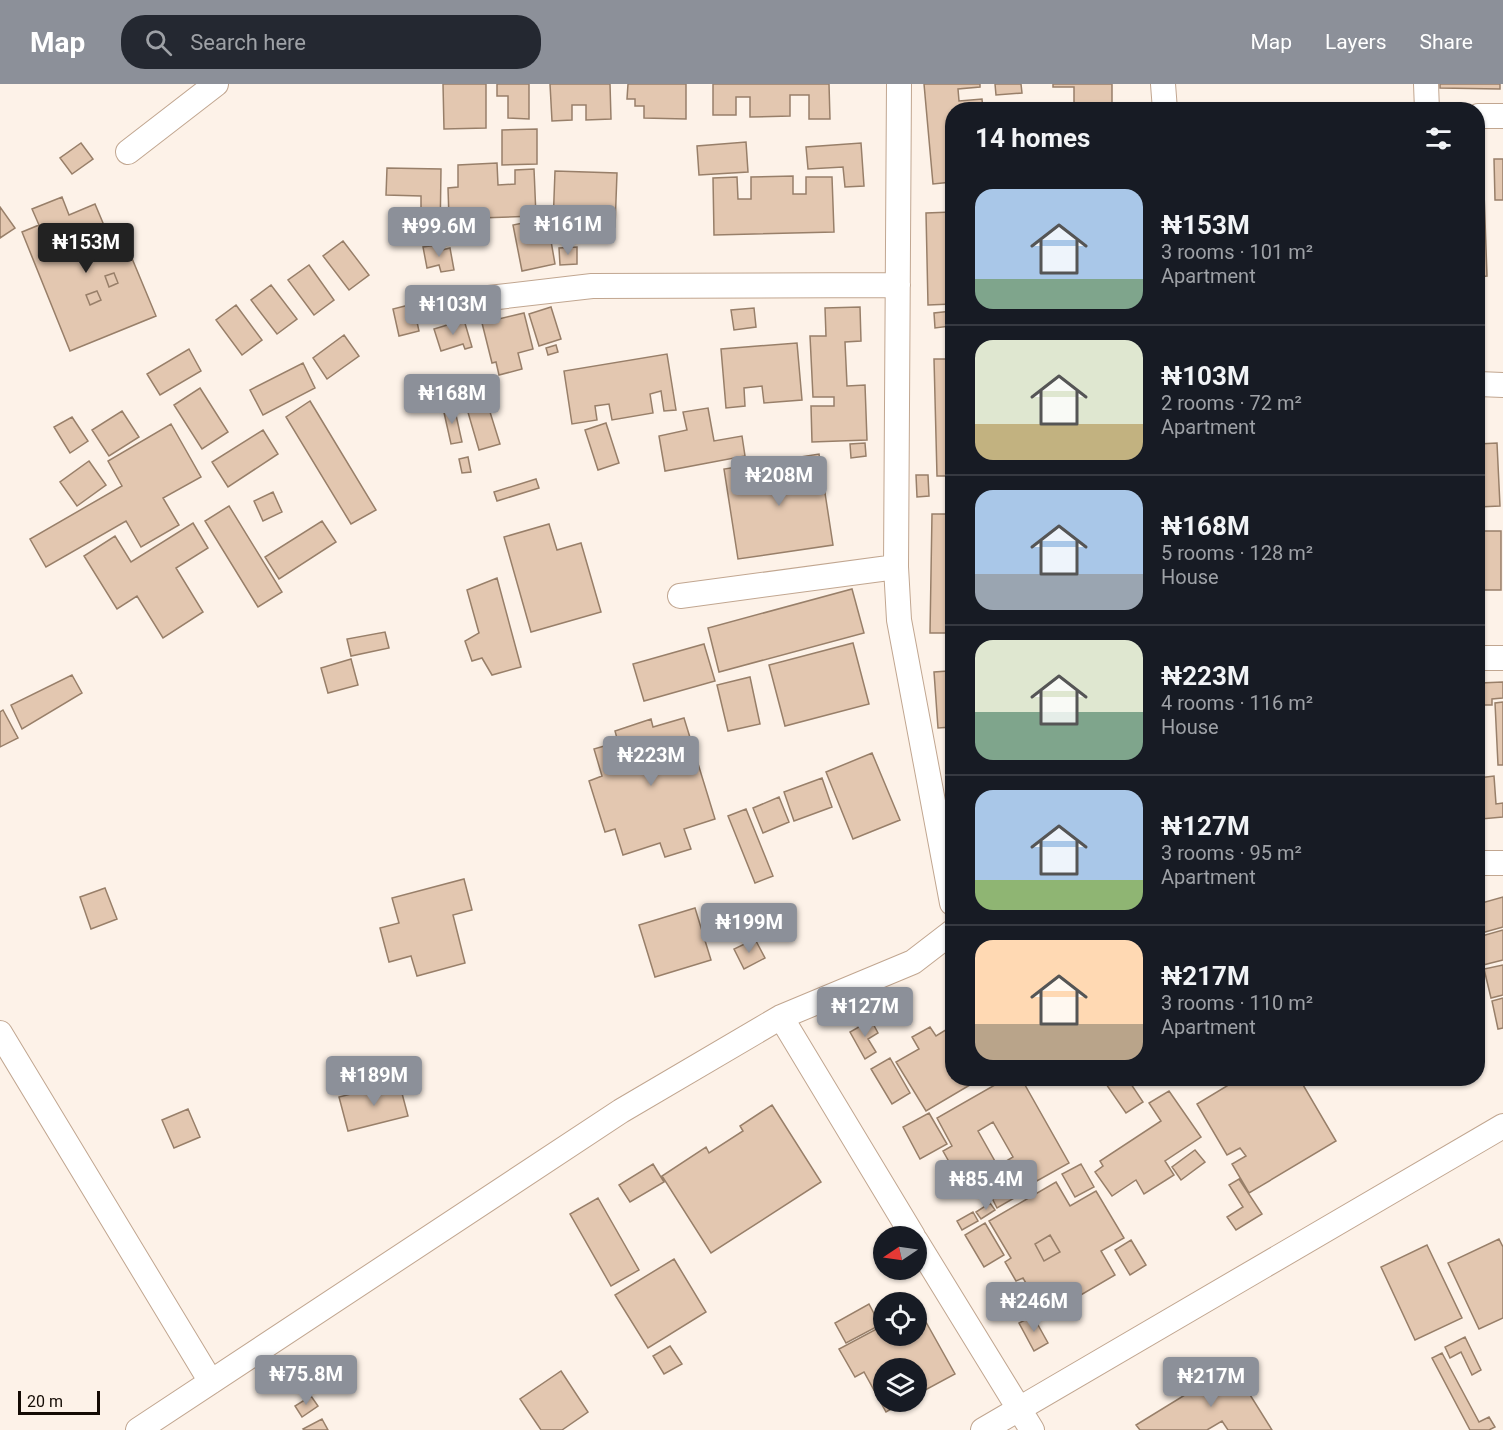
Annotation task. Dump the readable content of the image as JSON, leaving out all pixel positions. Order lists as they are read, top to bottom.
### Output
{
  "scale_bar": "20 m",
  "north": "left",
  "page": {
    "header": "Map",
    "search": "Search here",
    "nav": ["Map", "Layers", "Share"],
    "heading": "14 homes",
    "list": [
      {
        "name": "₦153M",
        "note": "3 rooms · 101 m² · Apartment"
      },
      {
        "name": "₦103M",
        "note": "2 rooms · 72 m² · Apartment"
      },
      {
        "name": "₦168M",
        "note": "5 rooms · 128 m² · House"
      },
      {
        "name": "₦223M",
        "note": "4 rooms · 116 m² · House"
      },
      {
        "name": "₦127M",
        "note": "3 rooms · 95 m² · Apartment"
      },
      {
        "name": "₦217M",
        "note": "3 rooms · 110 m² · Apartment"
      }
    ],
    "price": [
      "₦161M",
      "₦99.6M",
      "₦153M",
      "₦103M",
      "₦168M",
      "₦208M",
      "₦223M",
      "₦199M",
      "₦127M",
      "₦189M",
      "₦85.4M",
      "₦246M",
      "₦75.8M",
      "₦217M"
    ],
    "scale": "20 m"
  }
}
